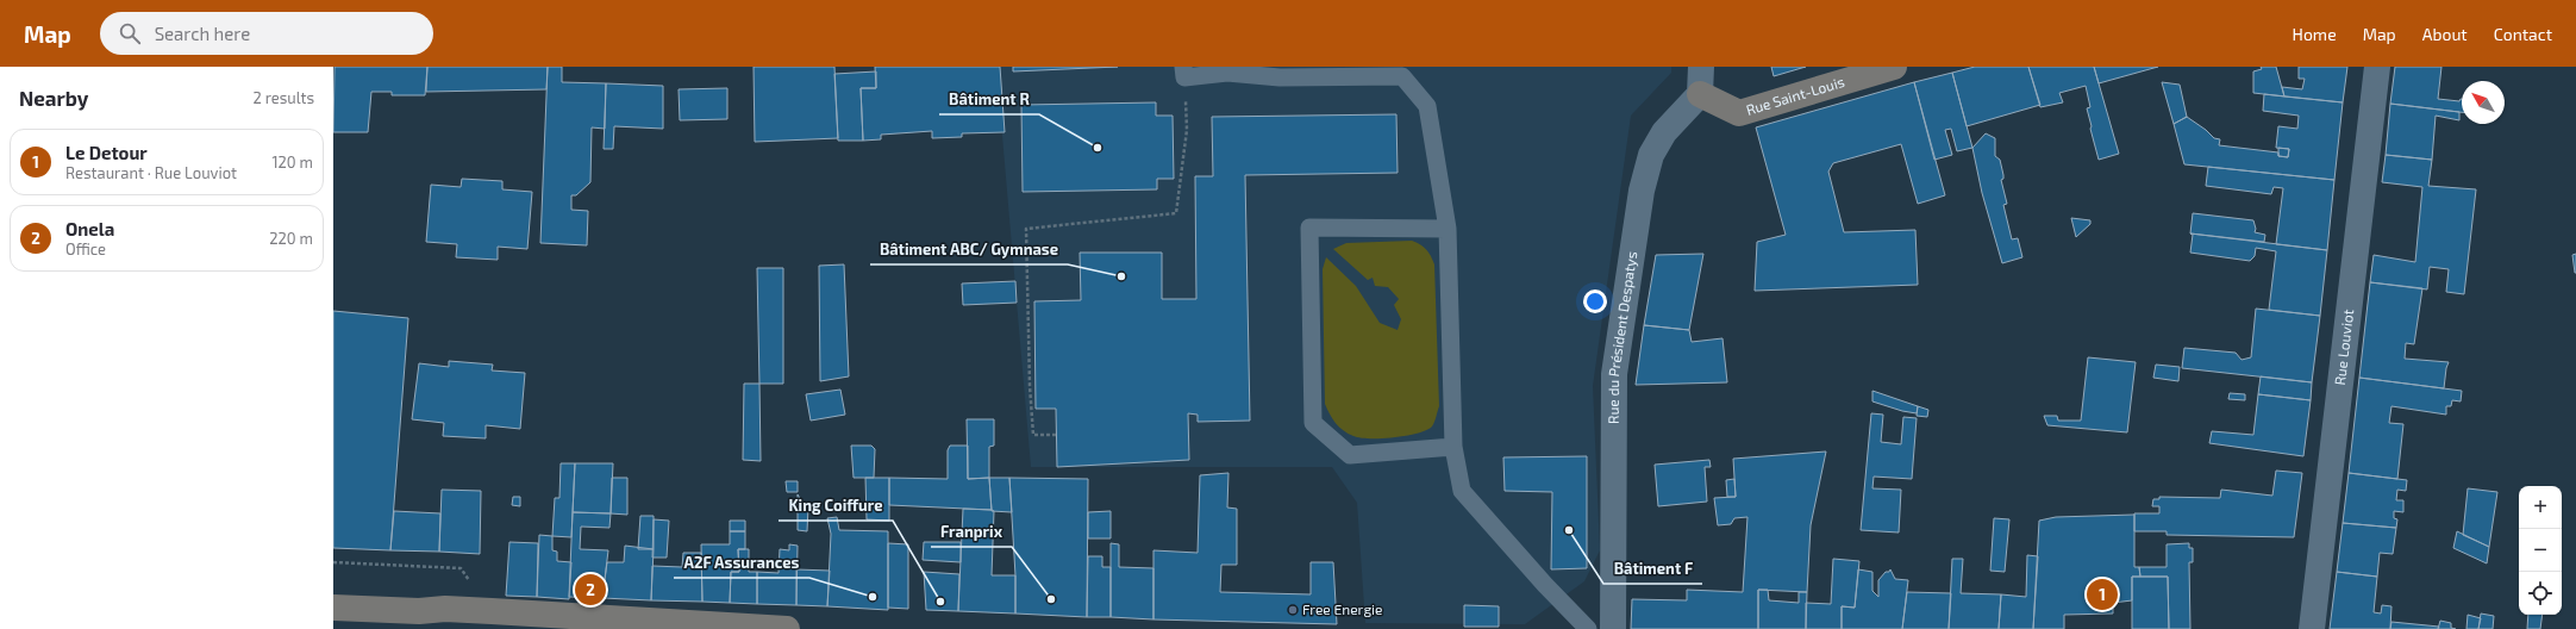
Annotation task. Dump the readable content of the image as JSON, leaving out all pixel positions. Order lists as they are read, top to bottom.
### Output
{
  "streets": {
    "main road": ["Rue Saint-Louis"],
    "street": ["Rue du Président Despatys", "Rue Louviot"]
  },
  "crossings": [
    ["Rue Saint-Louis", "Rue du Président Despatys"]
  ],
  "places": [
    "Bâtiment R",
    "Bâtiment ABC/ Gymnase",
    "Bâtiment F",
    "A2F Assurances",
    "Franprix",
    "King Coiffure",
    "Free Energie"
  ],
  "north": "top left",
  "page": {
    "header": "Map",
    "search": "Search here",
    "nav": [
      "Home",
      "Map",
      "About",
      "Contact"
    ],
    "heading": ["Nearby", "2 results"],
    "list": [
      {
        "mark": "1",
        "name": "Le Detour",
        "note": "Restaurant · Rue Louviot",
        "value": "120 m"
      },
      {
        "mark": "2",
        "name": "Onela",
        "note": "Office",
        "value": "220 m"
      }
    ],
    "map_buttons": ["+", "−"],
    "pins": ["2", "1"]
  }
}
